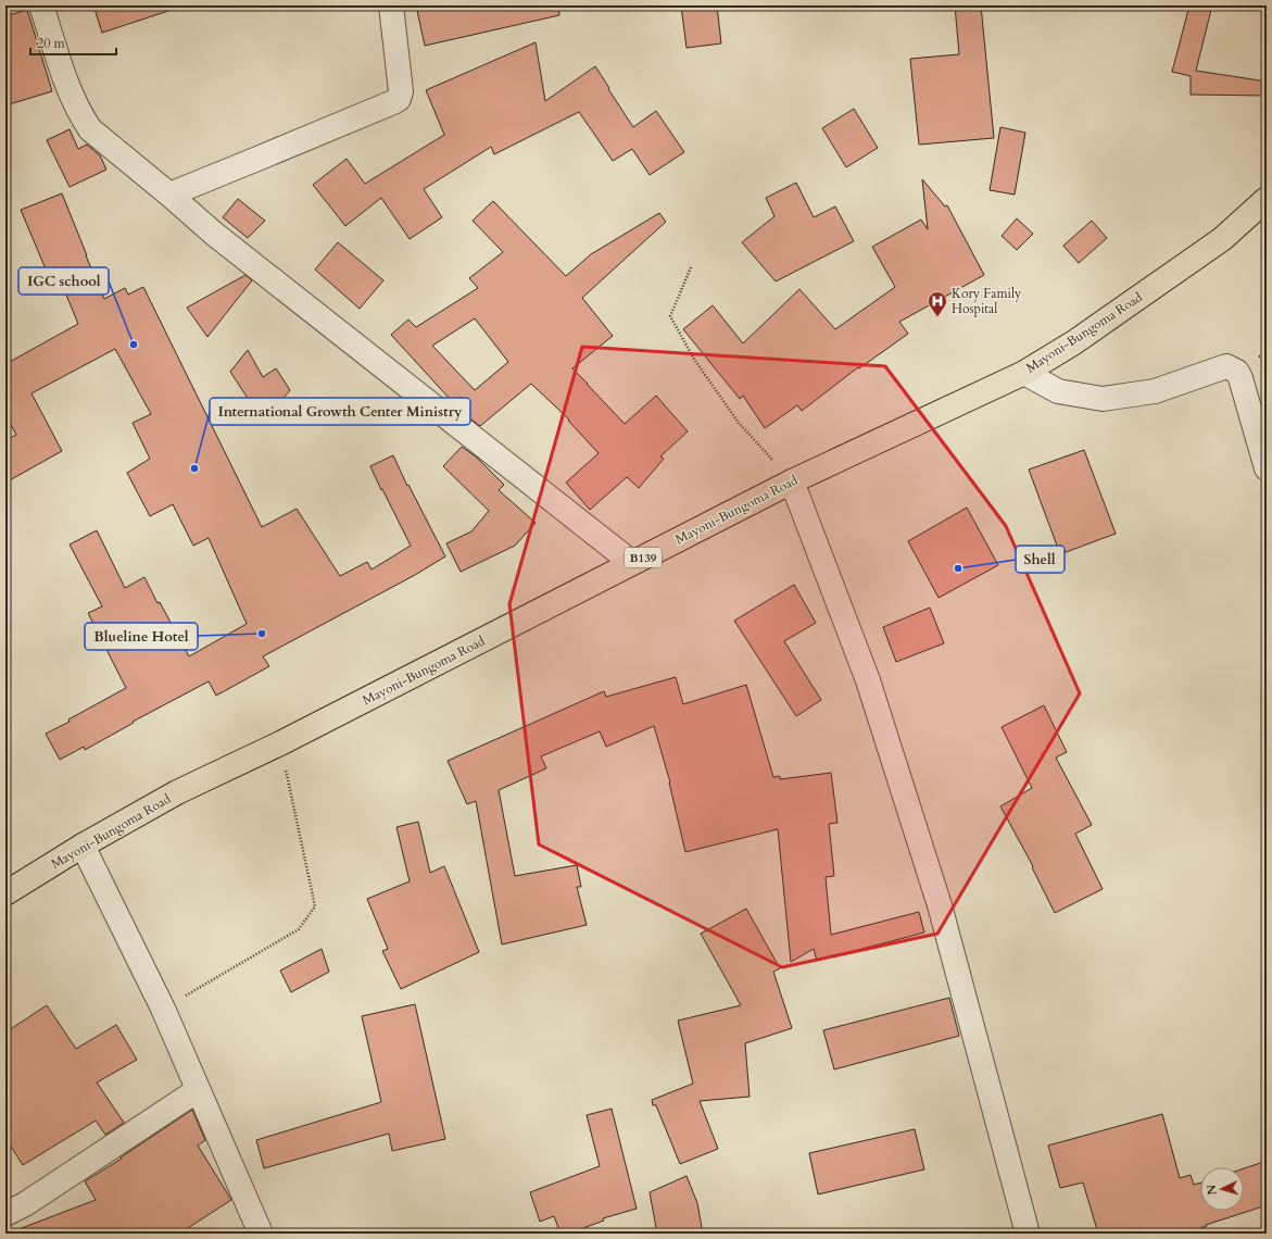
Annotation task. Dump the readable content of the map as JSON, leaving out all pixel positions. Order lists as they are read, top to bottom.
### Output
{
  "streets": {
    "main road": ["Mayoni-Bungoma Road", "B139"]
  },
  "places": {
    "hospital": ["Kory Family Hospital"],
    "other": [
      "IGC school",
      "International Growth Center Ministry",
      "Shell",
      "Blueline Hotel"
    ]
  },
  "scale_bar": "20 m",
  "north": "left"
}
